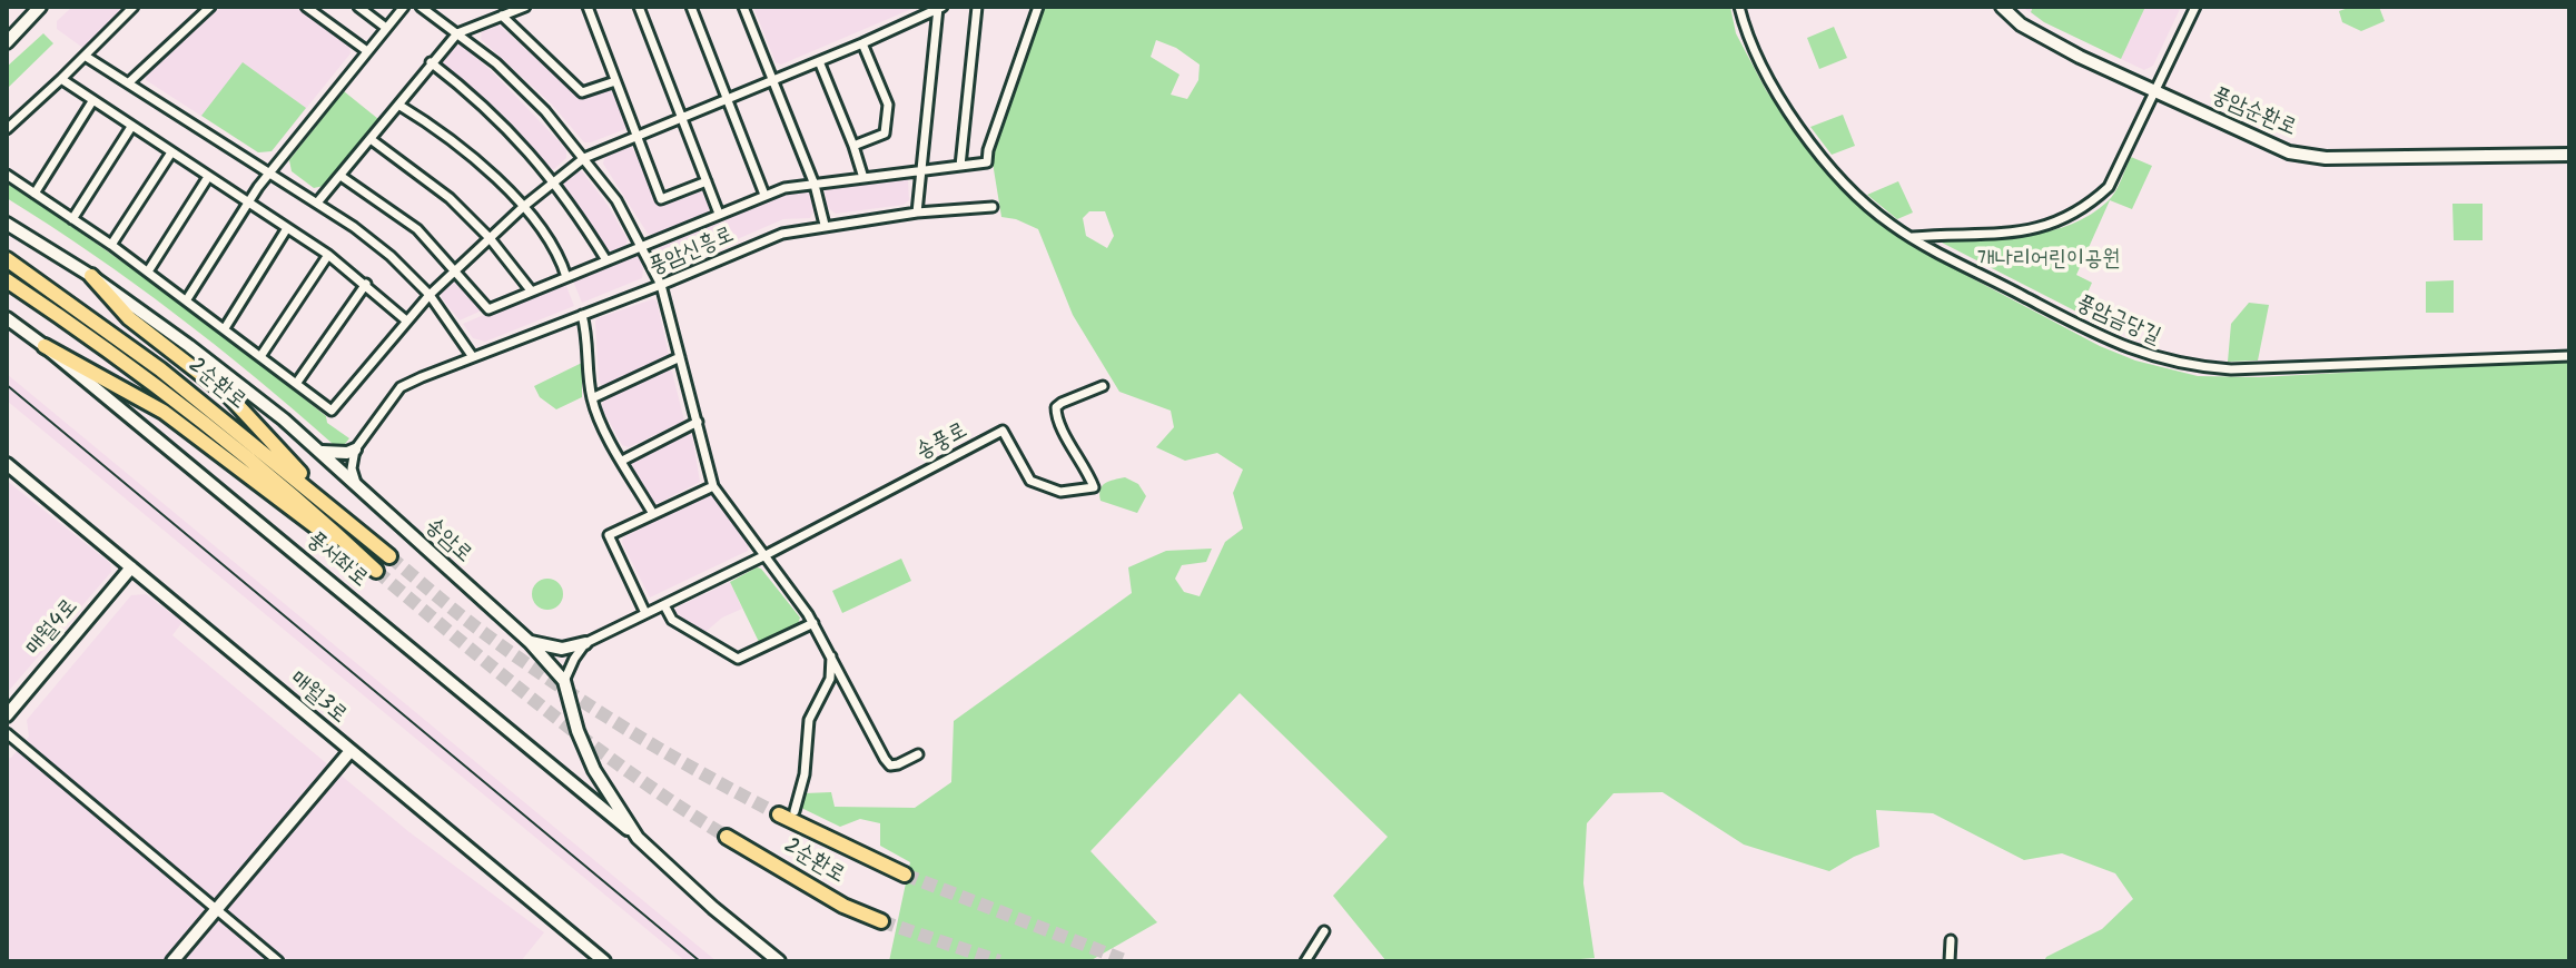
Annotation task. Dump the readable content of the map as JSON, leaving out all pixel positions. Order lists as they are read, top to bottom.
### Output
{
  "streets": {
    "highway": ["2순환로"],
    "street": [
      "풍암순환로",
      "풍암신흥로",
      "풍암금당길",
      "송풍로",
      "송암로",
      "풍서좌로",
      "매월4로",
      "매월3로"
    ]
  },
  "crossings": [
    ["2순환로", "풍서좌로"],
    ["송암로", "풍서좌로"],
    ["매월4로", "매월3로"]
  ],
  "parks": ["개나리어린이공원"]
}
